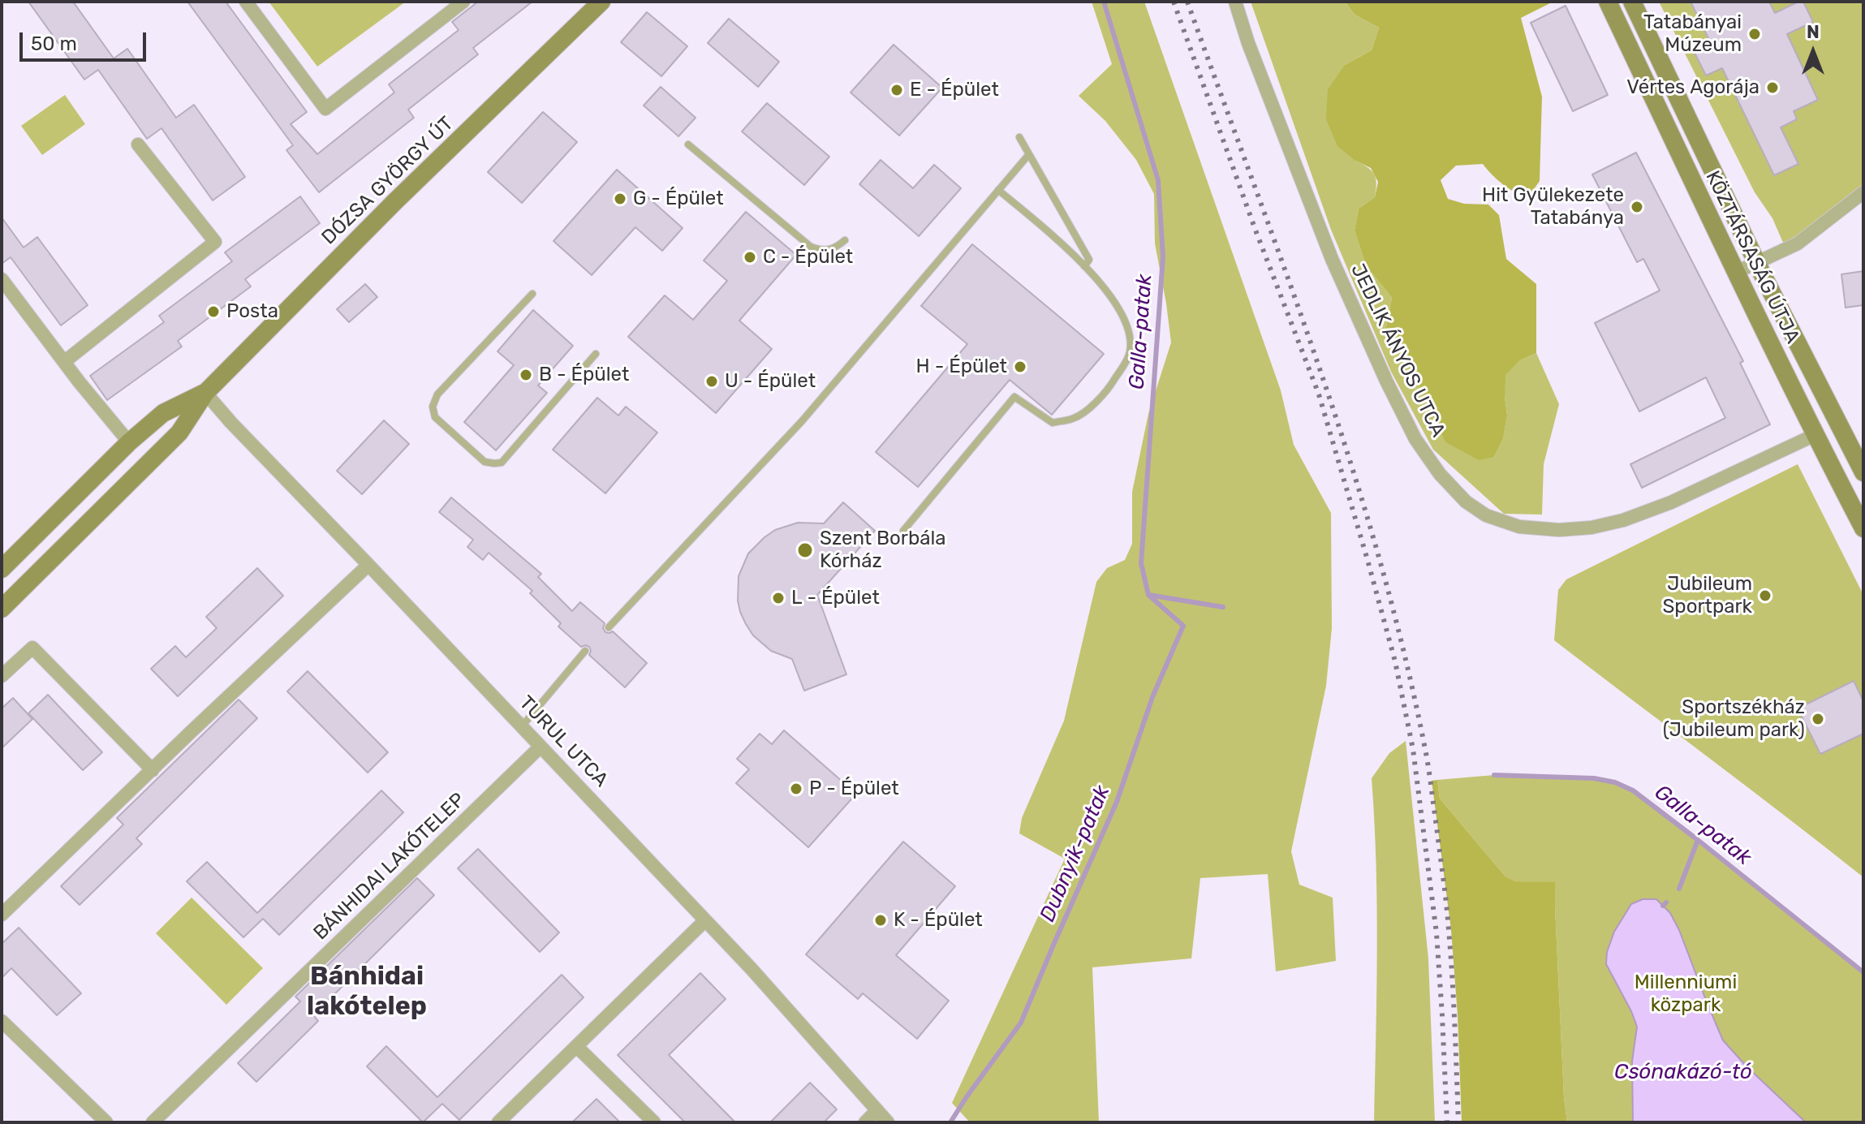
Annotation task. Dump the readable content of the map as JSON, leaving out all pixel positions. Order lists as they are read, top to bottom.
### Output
{
  "streets": {
    "street": [
      "DÓZSA GYÖRGY ÚT",
      "KÖZTÁRSASÁG ÚTJA",
      "JEDLIK ÁNYOS UTCA",
      "TURUL UTCA",
      "BÁNHIDAI LAKÓTELEP"
    ]
  },
  "crossings": [
    ["DÓZSA GYÖRGY ÚT", "TURUL UTCA"],
    ["KÖZTÁRSASÁG ÚTJA", "JEDLIK ÁNYOS UTCA"],
    ["TURUL UTCA", "BÁNHIDAI LAKÓTELEP"]
  ],
  "districts": ["Bánhidai lakótelep"],
  "water": ["Galla-patak", "Dubnyik-patak", "Csónakázó-tó"],
  "parks": ["Millenniumi közpark"],
  "places": [
    "Tatabányai Múzeum",
    "Vértes Agorája",
    "E - Épület",
    "G - Épület",
    "Hit Gyülekezete Tatabánya",
    "C - Épület",
    "Posta",
    "H - Épület",
    "B - Épület",
    "U - Épület",
    "Szent Borbála Kórház",
    "Jubileum Sportpark",
    "L - Épület",
    "Sportszékház (Jubileum park)",
    "P - Épület",
    "K - Épület"
  ],
  "scale_bar": "50 m",
  "north": "top"
}
